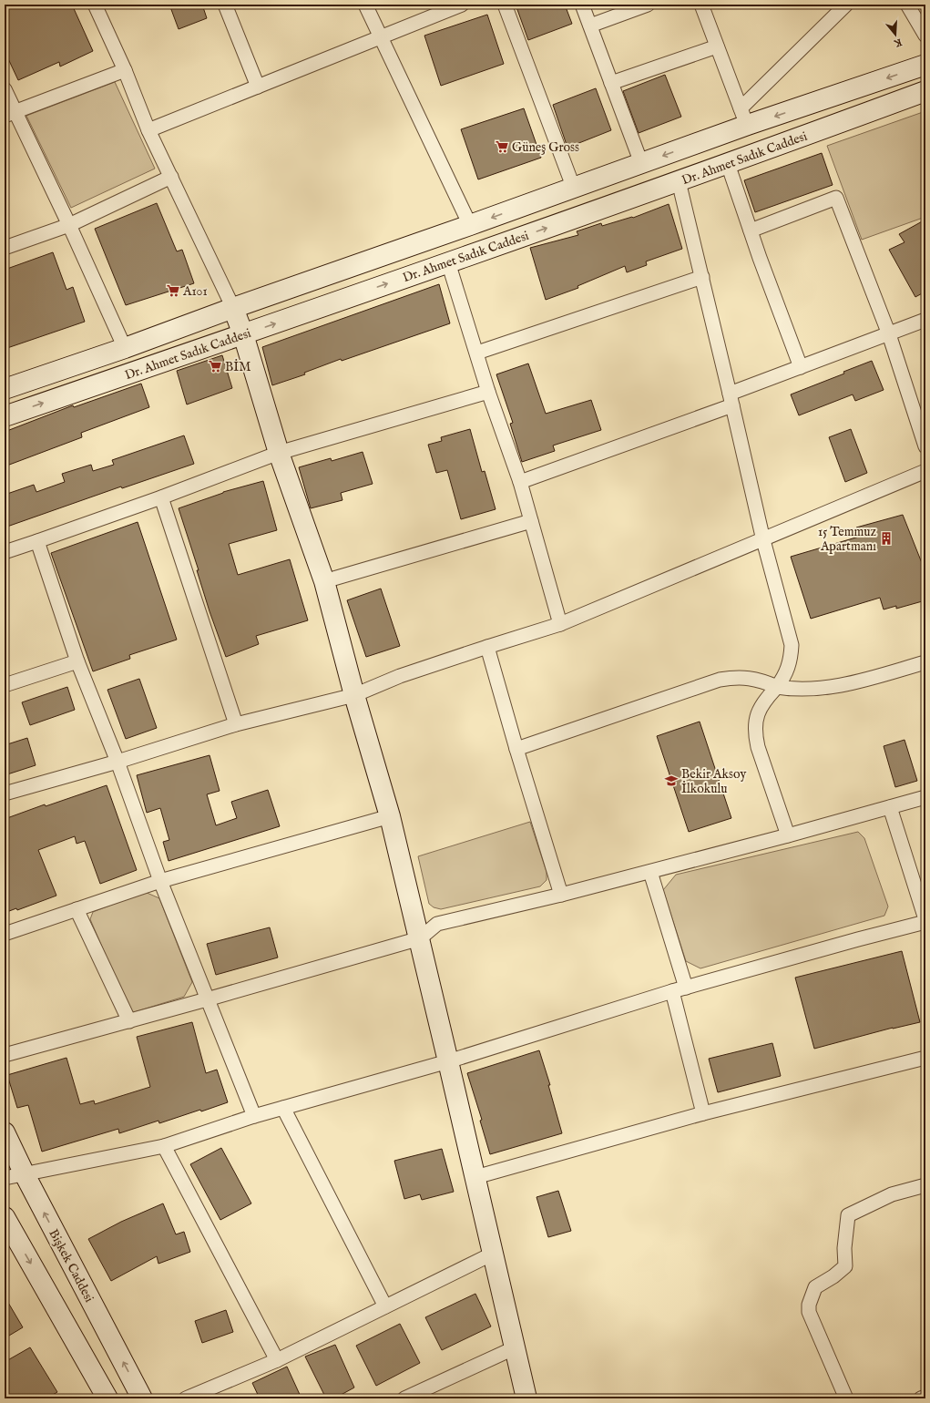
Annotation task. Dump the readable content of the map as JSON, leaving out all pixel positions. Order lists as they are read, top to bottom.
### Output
{
  "streets": {
    "street": ["Dr. Ahmet Sadık Caddesi", "Bişkek Caddesi"]
  },
  "places": {
    "supermarket": ["Güneş Gross", "A101", "BİM"],
    "building": ["15 Temmuz Apartmanı"],
    "school or university": ["Bekir Aksoy İlkokulu"]
  },
  "north": "bottom"
}
